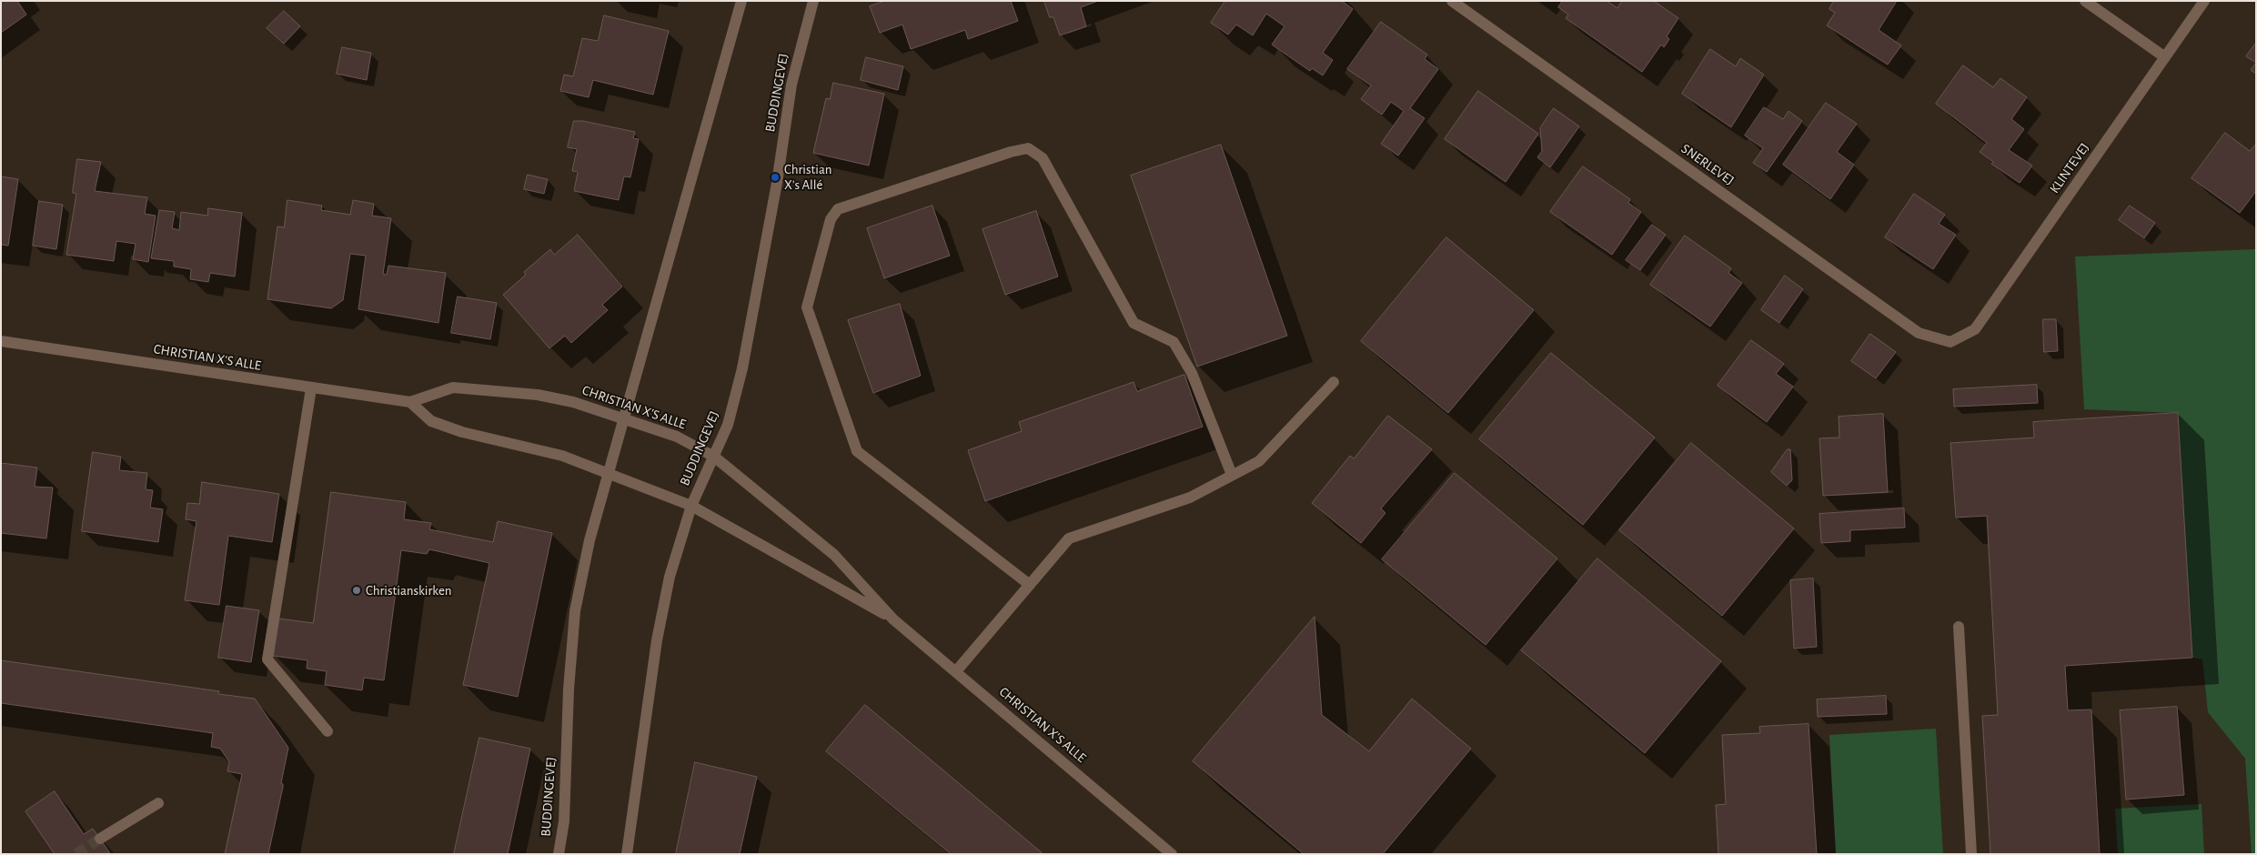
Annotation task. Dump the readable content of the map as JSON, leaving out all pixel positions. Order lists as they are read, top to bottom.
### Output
{
  "streets": {
    "street": [
      "BUDDINGEVEJ",
      "SNERLEVEJ",
      "KLINTEVEJ",
      "CHRISTIAN X'S ALLE"
    ]
  },
  "crossings": [
    ["BUDDINGEVEJ", "CHRISTIAN X'S ALLE"],
    ["SNERLEVEJ", "KLINTEVEJ"]
  ],
  "places": ["Christian X's Allé", "Christianskirken"]
}
